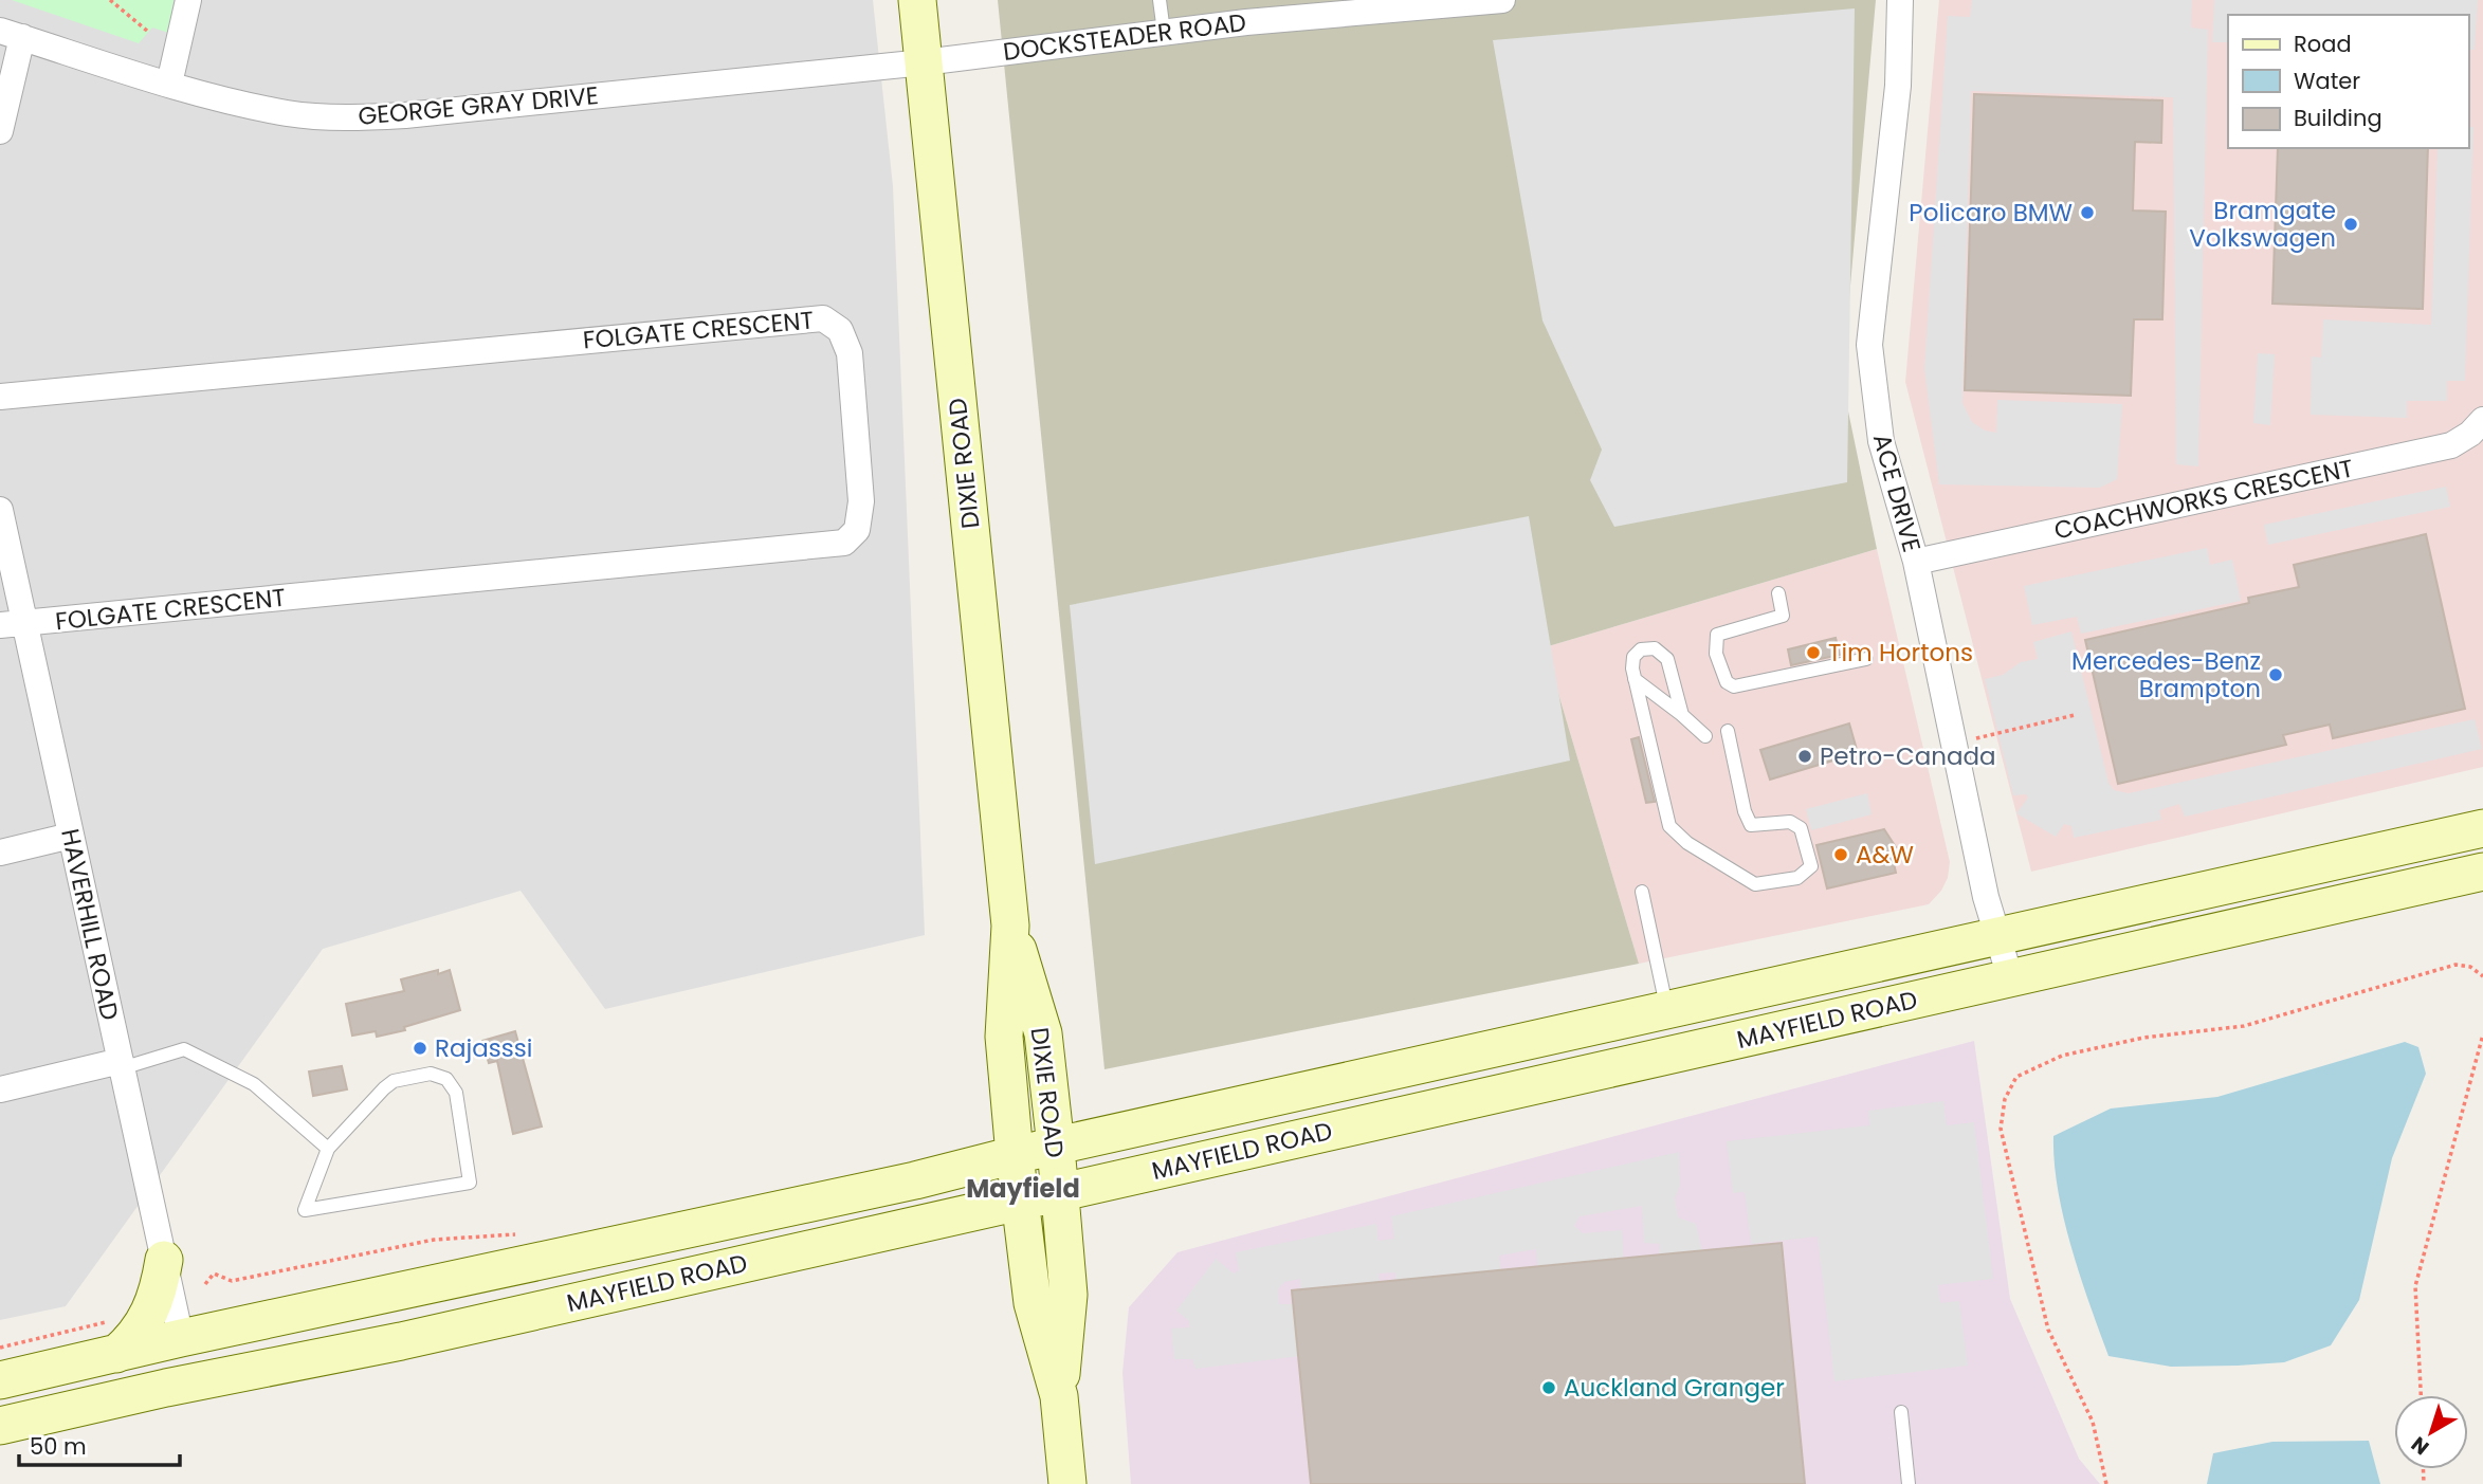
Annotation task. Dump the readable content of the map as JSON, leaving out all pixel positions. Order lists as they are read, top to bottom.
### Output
{
  "streets": {
    "main road": ["DIXIE ROAD", "MAYFIELD ROAD"],
    "street": [
      "DOCKSTEADER ROAD",
      "GEORGE GRAY DRIVE",
      "FOLGATE CRESCENT",
      "ACE DRIVE",
      "COACHWORKS CRESCENT",
      "HAVERHILL ROAD"
    ]
  },
  "crossings": [
    ["DOCKSTEADER ROAD", "GEORGE GRAY DRIVE"],
    ["DOCKSTEADER ROAD", "DIXIE ROAD"],
    ["GEORGE GRAY DRIVE", "DIXIE ROAD"],
    ["FOLGATE CRESCENT", "HAVERHILL ROAD"],
    ["DIXIE ROAD", "MAYFIELD ROAD"],
    ["ACE DRIVE", "COACHWORKS CRESCENT"],
    ["ACE DRIVE", "MAYFIELD ROAD"],
    ["HAVERHILL ROAD", "MAYFIELD ROAD"]
  ],
  "districts": ["Mayfield"],
  "places": [
    "Policaro BMW",
    "Bramgate Volkswagen",
    "Tim Hortons",
    "Mercedes-Benz Brampton",
    "Petro-Canada",
    "A&W",
    "Rajasssi",
    "Auckland Granger"
  ],
  "legend": ["Road", "Water", "Building"],
  "scale_bar": "50 m",
  "north": "bottom left"
}
